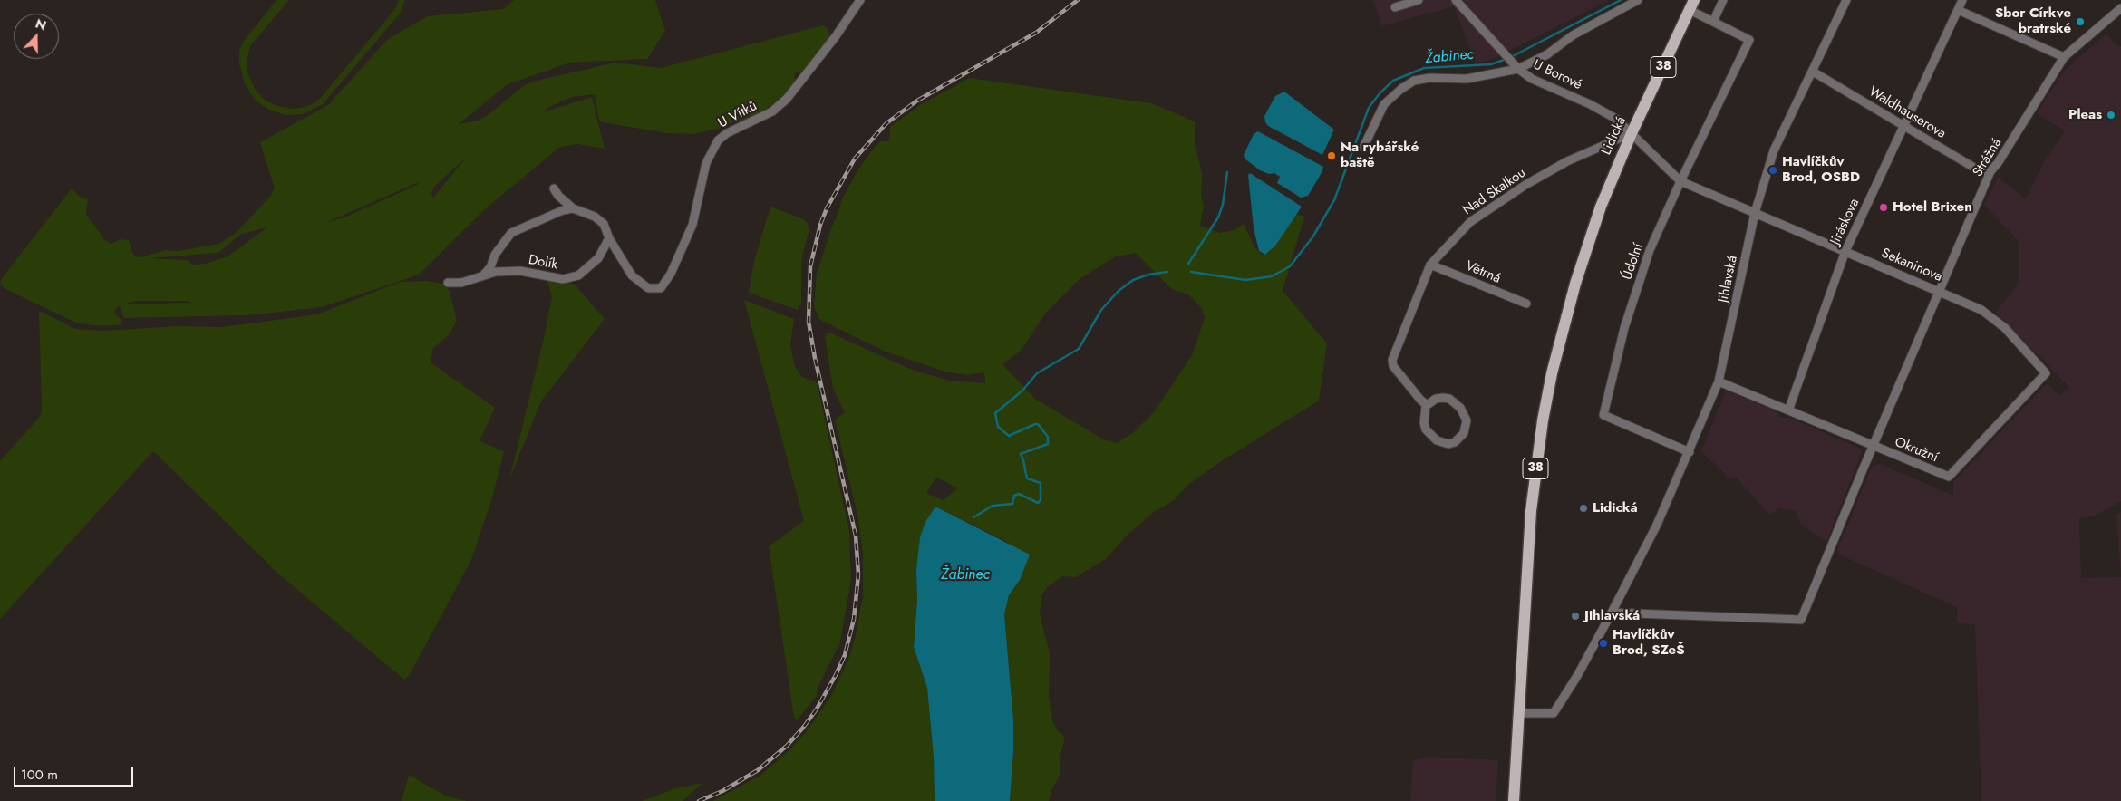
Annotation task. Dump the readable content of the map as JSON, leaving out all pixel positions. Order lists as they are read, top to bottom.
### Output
{
  "streets": {
    "main road": ["38", "Lidická"],
    "street": [
      "U Borové",
      "Waldhauserova",
      "U Vítků",
      "Strážná",
      "Nad Skalkou",
      "Jiráskova",
      "Údolní",
      "Dolík",
      "Sekaninova",
      "Větrná",
      "Jihlavská",
      "Okružní"
    ]
  },
  "crossings": [
    ["U Borové", "Lidická"],
    ["U Borové", "Nad Skalkou"],
    ["U Borové", "Sekaninova"],
    ["Waldhauserova", "Strážná"],
    ["Waldhauserova", "Jiráskova"],
    ["Waldhauserova", "Jihlavská"],
    ["U Vítků", "Dolík"],
    ["Lidická", "Nad Skalkou"],
    ["Lidická", "Sekaninova"],
    ["Lidická", "Jihlavská"],
    ["Strážná", "Sekaninova"],
    ["Strážná", "Jihlavská"],
    ["Strážná", "Okružní"],
    ["Nad Skalkou", "Sekaninova"],
    ["Nad Skalkou", "Větrná"],
    ["Jiráskova", "Sekaninova"],
    ["Údolní", "Sekaninova"],
    ["Údolní", "Jihlavská"],
    ["Sekaninova", "Jihlavská"],
    ["Sekaninova", "Okružní"]
  ],
  "water": ["Žabinec"],
  "places": [
    "Sbor Církve bratrské",
    "Pleas",
    "Na rybářské baště",
    "Havlíčkův Brod, OSBD",
    "Hotel Brixen",
    "Lidická",
    "Jihlavská",
    "Havlíčkův Brod, SZeŠ"
  ],
  "scale_bar": "100 m",
  "north": "top"
}
